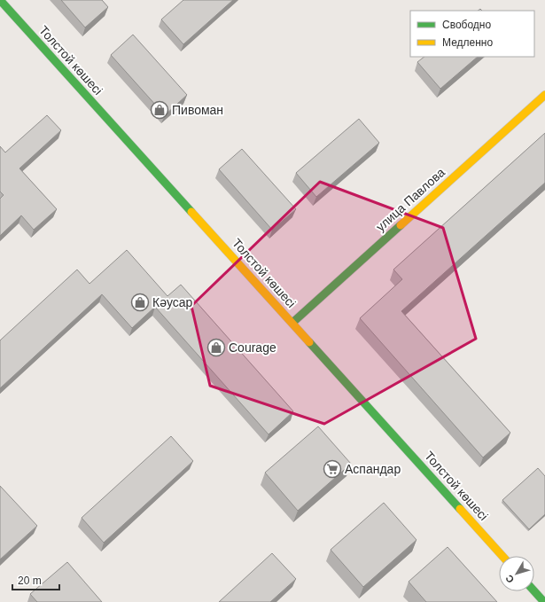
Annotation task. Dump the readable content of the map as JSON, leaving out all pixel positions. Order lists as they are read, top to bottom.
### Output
{
  "streets": {
    "main road": ["Толстой көшесі", "улица Павлова"]
  },
  "crossings": [
    ["Толстой көшесі", "улица Павлова"]
  ],
  "places": {
    "shop": ["Пивоман", "Кәусар", "Courage"],
    "supermarket": ["Аспандар"]
  },
  "legend": ["Свободно", "Медленно"],
  "scale_bar": "20 m",
  "north": "bottom left"
}
